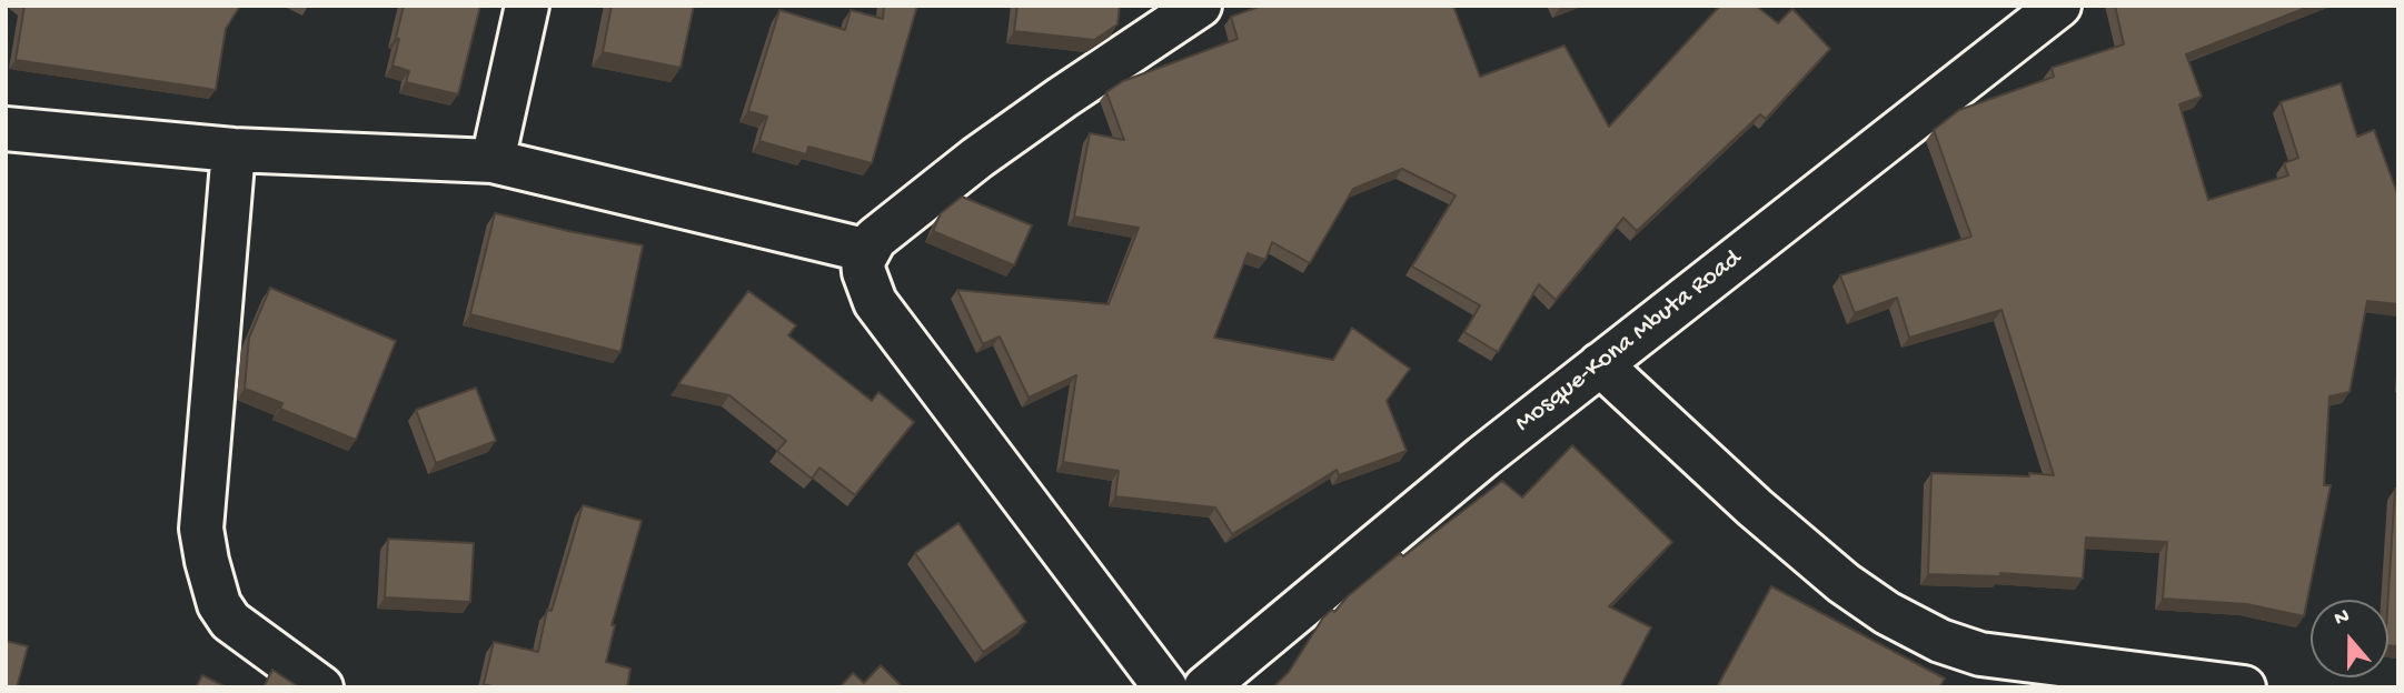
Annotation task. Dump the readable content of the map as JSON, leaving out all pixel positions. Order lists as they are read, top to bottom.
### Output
{
  "streets": {
    "street": ["Mosque-Kona Mbuta Road"]
  },
  "north": "top"
}
